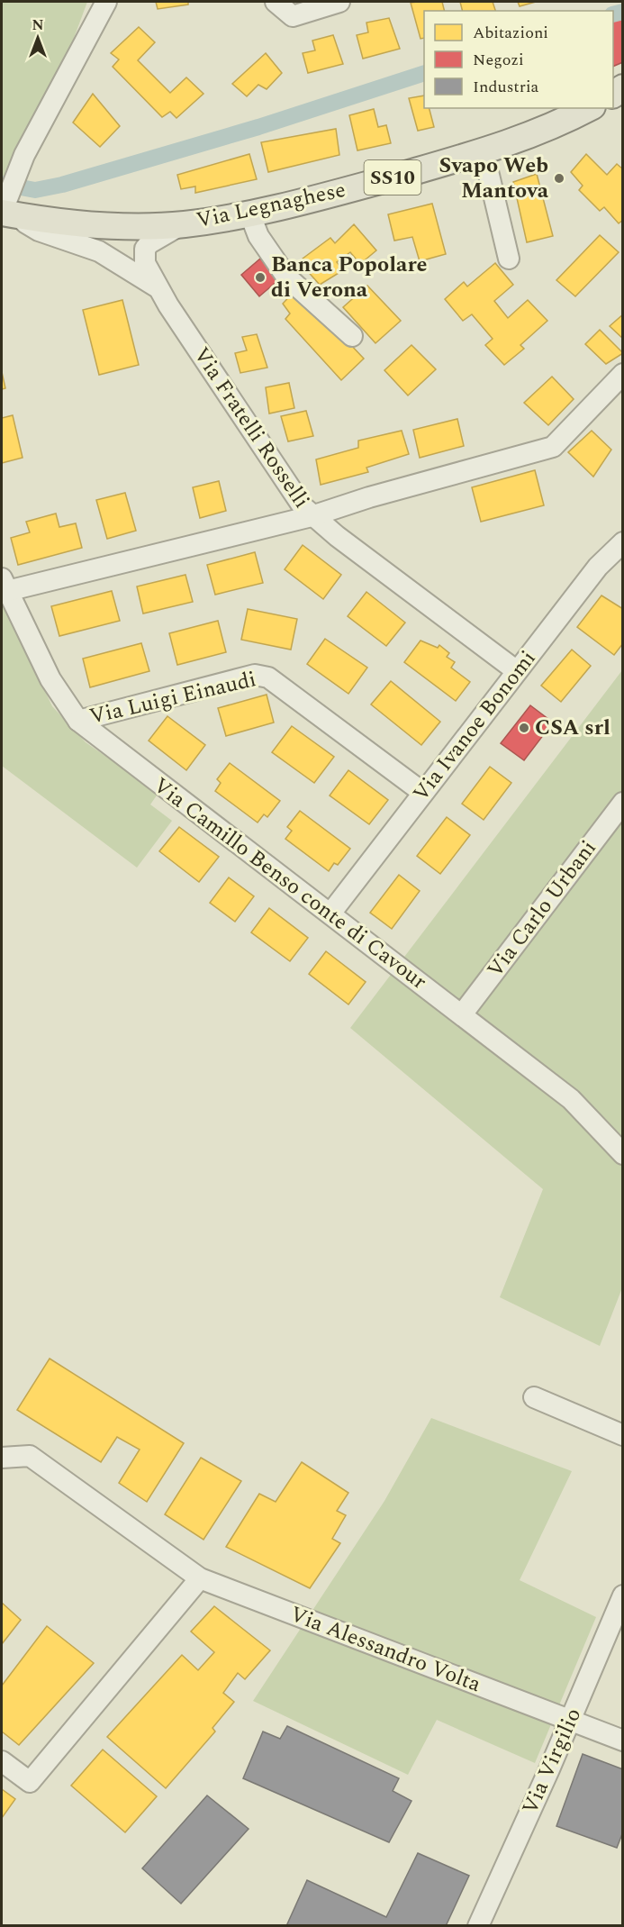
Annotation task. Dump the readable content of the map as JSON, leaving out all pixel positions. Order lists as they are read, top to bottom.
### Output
{
  "streets": {
    "main road": ["SS10", "Via Legnaghese"],
    "street": [
      "Via Fratelli Rosselli",
      "Via Luigi Einaudi",
      "Via Ivanoe Bonomi",
      "Via Camillo Benso conte di Cavour",
      "Via Carlo Urbani",
      "Via Alessandro Volta",
      "Via Virgilio"
    ]
  },
  "crossings": [
    ["Via Legnaghese", "Via Fratelli Rosselli"],
    ["Via Fratelli Rosselli", "Via Ivanoe Bonomi"],
    ["Via Luigi Einaudi", "Via Ivanoe Bonomi"],
    ["Via Luigi Einaudi", "Via Camillo Benso conte di Cavour"],
    ["Via Ivanoe Bonomi", "Via Camillo Benso conte di Cavour"],
    ["Via Camillo Benso conte di Cavour", "Via Carlo Urbani"],
    ["Via Alessandro Volta", "Via Virgilio"]
  ],
  "places": ["Svapo Web Mantova", "Banca Popolare di Verona", "CSA srl"],
  "legend": ["Abitazioni", "Negozi", "Industria"],
  "north": "top"
}
